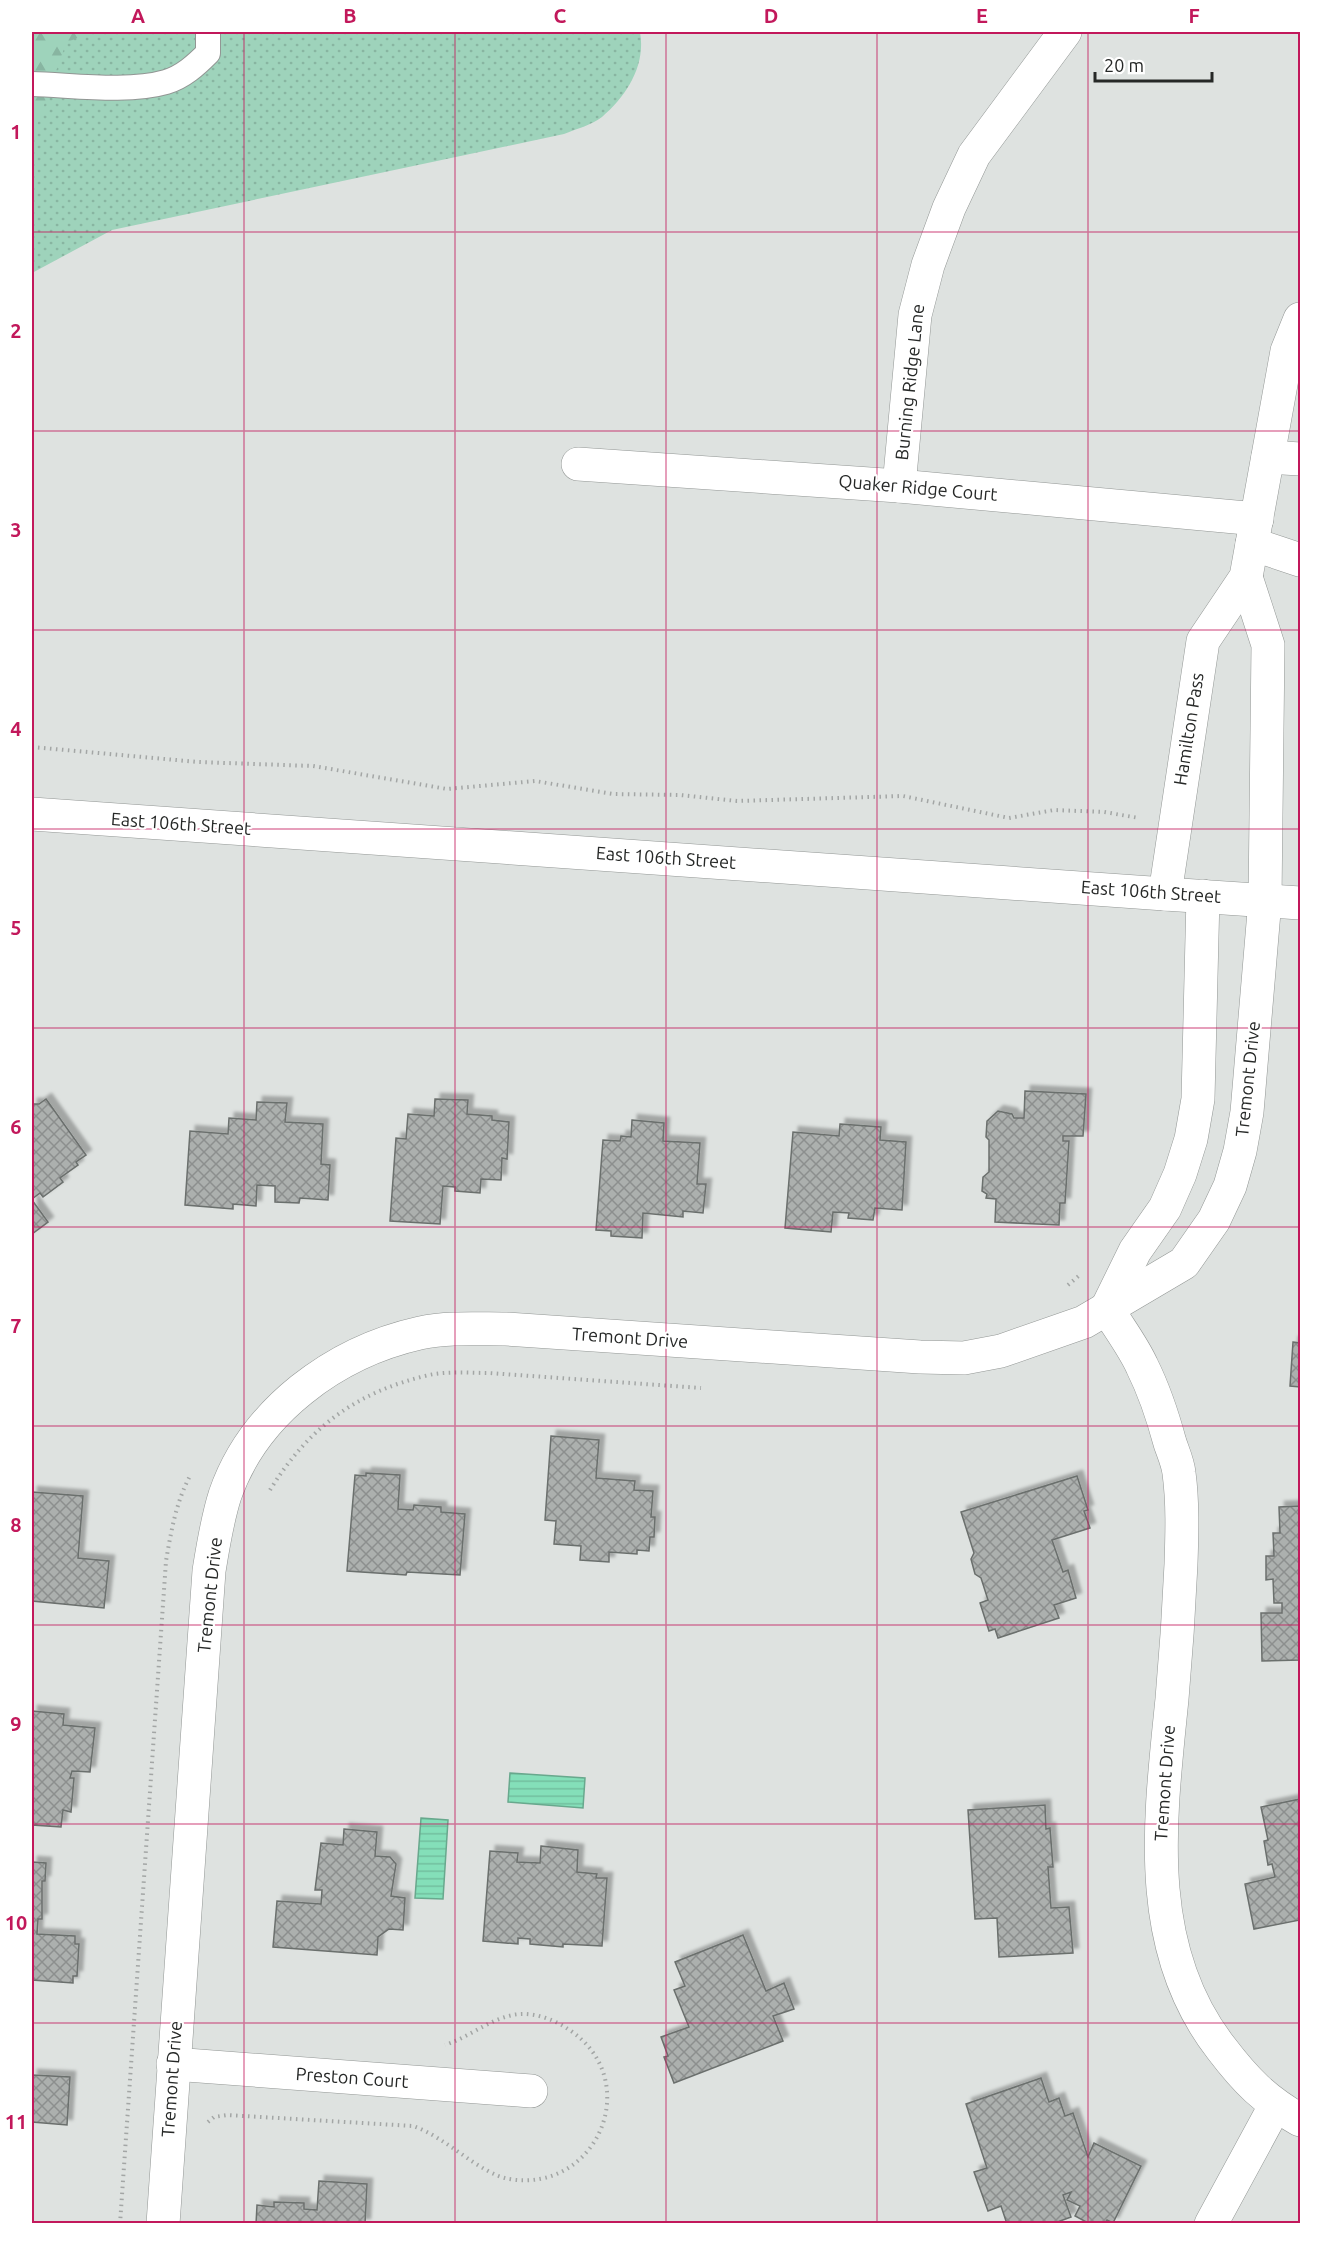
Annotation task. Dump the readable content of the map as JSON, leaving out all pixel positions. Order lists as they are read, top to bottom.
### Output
{
  "streets": {
    "street": [
      "Burning Ridge Lane",
      "Quaker Ridge Court",
      "Hamilton Pass",
      "East 106th Street",
      "Tremont Drive",
      "Preston Court"
    ]
  },
  "crossings": [
    ["Burning Ridge Lane", "Quaker Ridge Court"],
    ["Quaker Ridge Court", "Hamilton Pass"],
    ["Hamilton Pass", "East 106th Street"],
    ["Hamilton Pass", "Tremont Drive"],
    ["East 106th Street", "Tremont Drive"],
    ["Tremont Drive", "Preston Court"]
  ],
  "scale_bar": "20 m",
  "grid": {
    "columns": [
      "A",
      "B",
      "C",
      "D",
      "E",
      "F"
    ],
    "rows": [
      "1",
      "2",
      "3",
      "4",
      "5",
      "6",
      "7",
      "8",
      "9",
      "10",
      "11"
    ]
  }
}
